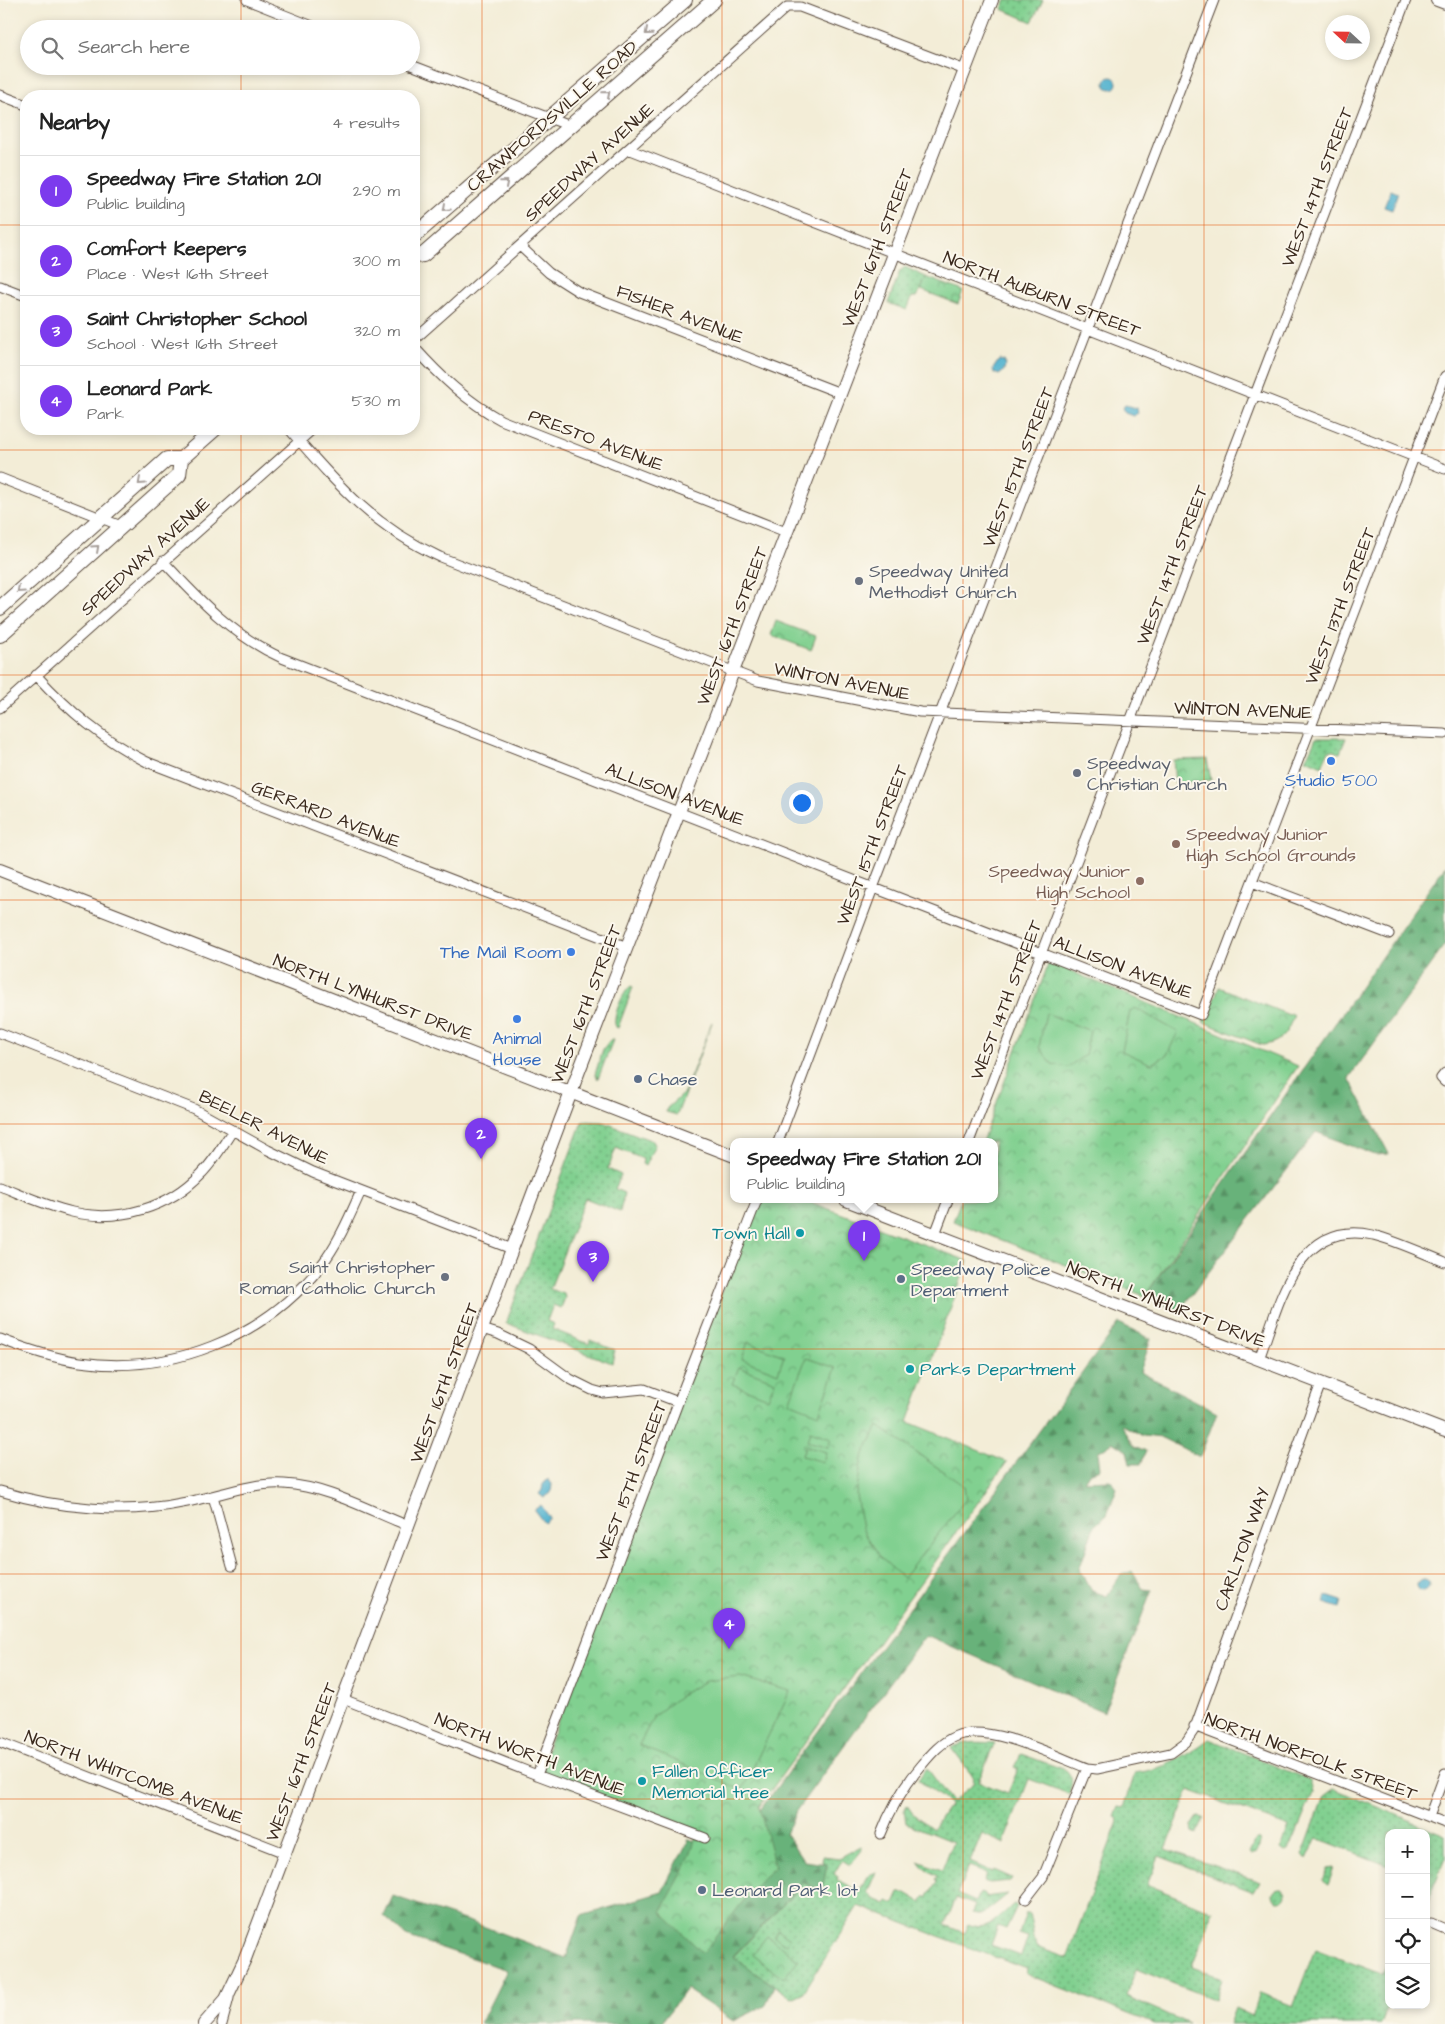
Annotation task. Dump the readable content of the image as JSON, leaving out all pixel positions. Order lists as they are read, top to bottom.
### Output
{
  "streets": {
    "main road": ["CRAWFORDSVILLE ROAD"],
    "street": [
      "SPEEDWAY AVENUE",
      "WEST 14TH STREET",
      "WEST 16TH STREET",
      "NORTH AUBURN STREET",
      "FISHER AVENUE",
      "PRESTO AVENUE",
      "WEST 15TH STREET",
      "WEST 13TH STREET",
      "WINTON AVENUE",
      "ALLISON AVENUE",
      "GERRARD AVENUE",
      "NORTH LYNHURST DRIVE",
      "BEELER AVENUE",
      "CARLTON WAY",
      "NORTH WORTH AVENUE",
      "NORTH NORFOLK STREET",
      "NORTH WHITCOMB AVENUE"
    ]
  },
  "crossings": [
    ["SPEEDWAY AVENUE", "WEST 16TH STREET"],
    ["SPEEDWAY AVENUE", "NORTH AUBURN STREET"],
    ["SPEEDWAY AVENUE", "FISHER AVENUE"],
    ["SPEEDWAY AVENUE", "WINTON AVENUE"],
    ["SPEEDWAY AVENUE", "ALLISON AVENUE"],
    ["SPEEDWAY AVENUE", "GERRARD AVENUE"],
    ["WEST 14TH STREET", "NORTH AUBURN STREET"],
    ["WEST 14TH STREET", "WINTON AVENUE"],
    ["WEST 14TH STREET", "ALLISON AVENUE"],
    ["WEST 16TH STREET", "NORTH AUBURN STREET"],
    ["WEST 16TH STREET", "FISHER AVENUE"],
    ["WEST 16TH STREET", "PRESTO AVENUE"],
    ["WEST 16TH STREET", "WINTON AVENUE"],
    ["WEST 16TH STREET", "ALLISON AVENUE"],
    ["WEST 16TH STREET", "GERRARD AVENUE"],
    ["WEST 16TH STREET", "NORTH LYNHURST DRIVE"],
    ["WEST 16TH STREET", "BEELER AVENUE"],
    ["WEST 16TH STREET", "NORTH WORTH AVENUE"],
    ["WEST 16TH STREET", "NORTH WHITCOMB AVENUE"],
    ["NORTH AUBURN STREET", "WEST 15TH STREET"],
    ["NORTH AUBURN STREET", "WEST 13TH STREET"],
    ["WEST 15TH STREET", "WINTON AVENUE"],
    ["WEST 15TH STREET", "ALLISON AVENUE"],
    ["WEST 15TH STREET", "NORTH WORTH AVENUE"],
    ["WEST 13TH STREET", "WINTON AVENUE"],
    ["WEST 13TH STREET", "ALLISON AVENUE"],
    ["NORTH LYNHURST DRIVE", "CARLTON WAY"],
    ["CARLTON WAY", "NORTH NORFOLK STREET"]
  ],
  "places": [
    "Speedway United Methodist Church",
    "Studio 500",
    "Speedway Christian Church",
    "Speedway Junior High School Grounds",
    "Speedway Junior High School",
    "The Mail Room",
    "Animal House",
    "Chase",
    "Town Hall",
    "Saint Christopher Roman Catholic Church",
    "Speedway Police Department",
    "Parks Department",
    "Fallen Officer Memorial tree",
    "Leonard Park lot"
  ],
  "north": "left",
  "page": {
    "search": "Search here",
    "heading": ["Nearby", "4 results"],
    "list": [
      {
        "mark": "1",
        "name": "Speedway Fire Station 201",
        "note": "Public building",
        "value": "290 m"
      },
      {
        "mark": "2",
        "name": "Comfort Keepers",
        "note": "Place · West 16th Street",
        "value": "300 m"
      },
      {
        "mark": "3",
        "name": "Saint Christopher School",
        "note": "School · West 16th Street",
        "value": "320 m"
      },
      {
        "mark": "4",
        "name": "Leonard Park",
        "note": "Park",
        "value": "530 m"
      }
    ],
    "pins": [
      "2",
      "1",
      "3",
      "4"
    ],
    "popup": ["Speedway Fire Station 201", "Public building"],
    "map_buttons": ["+", "−"]
  }
}
